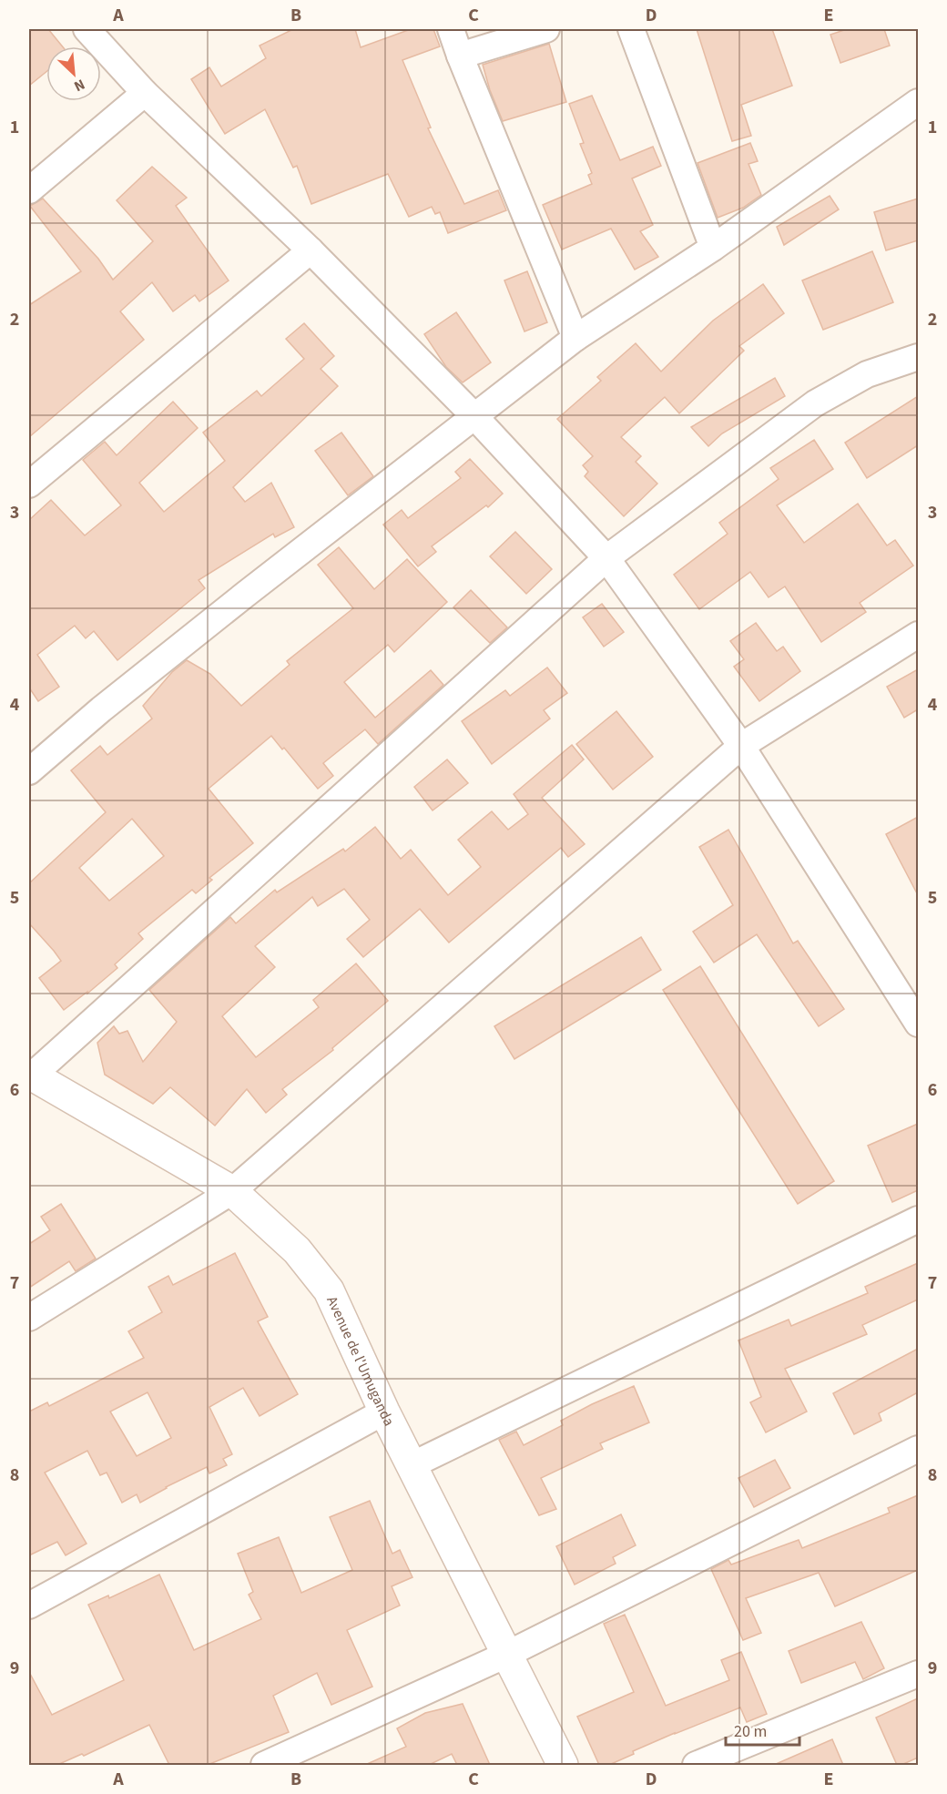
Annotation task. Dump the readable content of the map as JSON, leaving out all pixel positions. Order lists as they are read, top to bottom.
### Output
{
  "streets": {
    "street": ["Avenue de l'Umuganda"]
  },
  "scale_bar": "20 m",
  "north": "bottom right",
  "grid": {
    "columns": [
      "A",
      "B",
      "C",
      "D",
      "E"
    ],
    "rows": [
      "1",
      "2",
      "3",
      "4",
      "5",
      "6",
      "7",
      "8",
      "9"
    ]
  }
}
